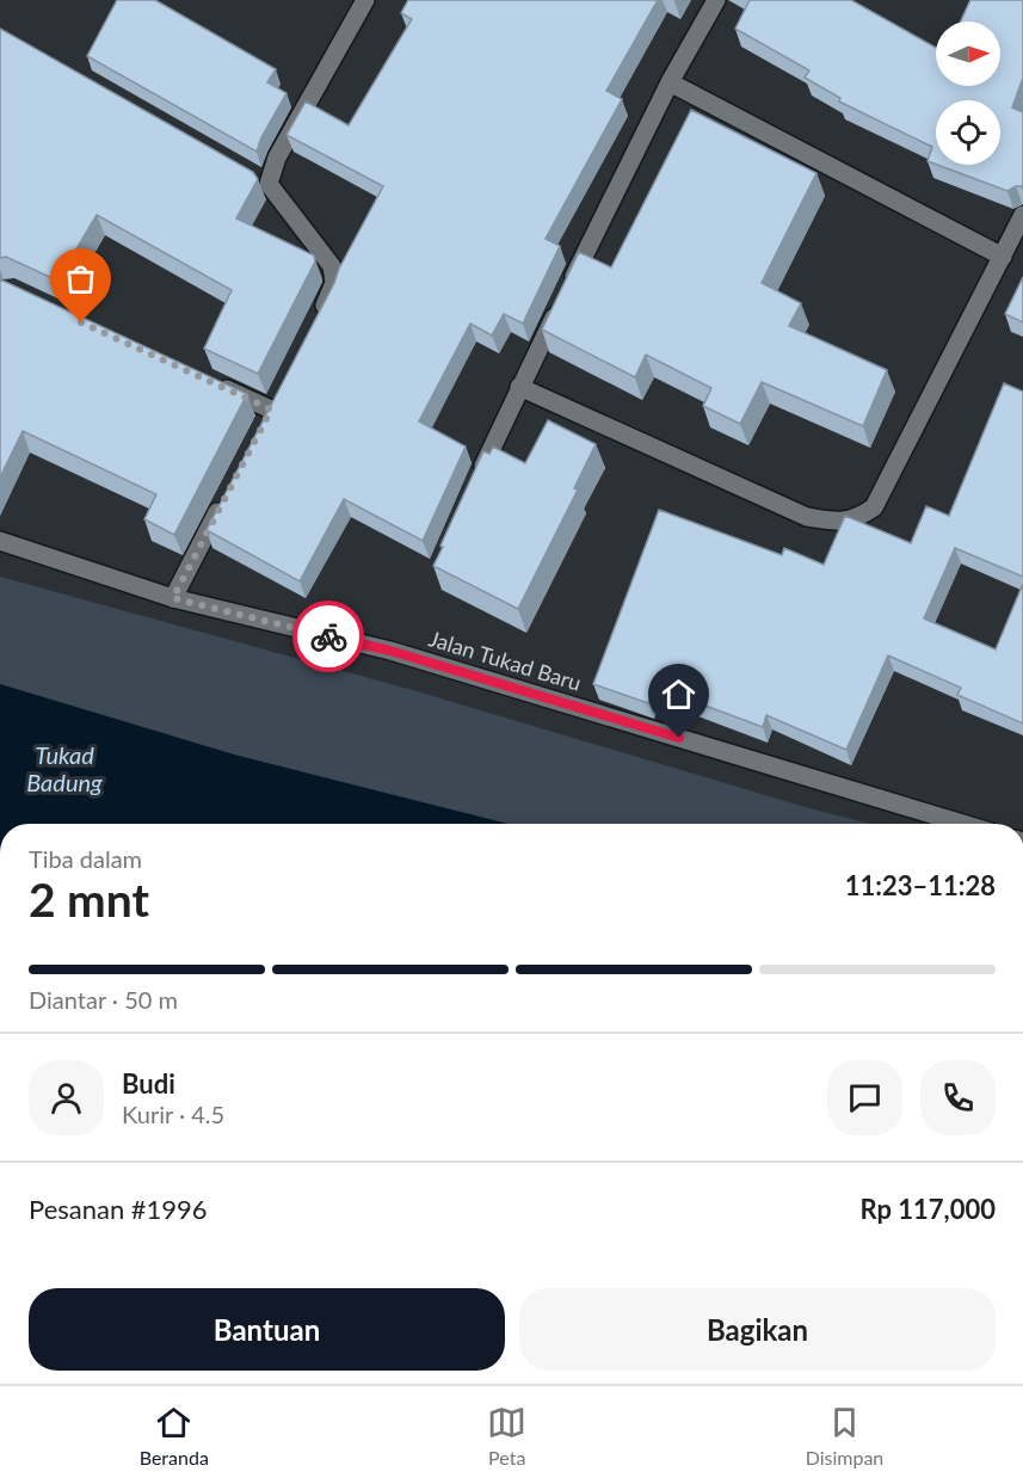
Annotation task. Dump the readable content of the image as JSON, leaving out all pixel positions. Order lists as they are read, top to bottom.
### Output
{
  "streets": {
    "street": ["Jalan Tukad Baru"]
  },
  "water": ["Tukad Badung"],
  "north": "right",
  "page": {
    "heading": ["2 mnt", "Tiba dalam", "11:23–11:28"],
    "panel": [
      "Budi",
      "Kurir · 4.5",
      "Pesanan #1996",
      "Rp 117,000"
    ],
    "bar": "Diantar · 50 m",
    "buttons": ["Bantuan", "Bagikan"],
    "tabs": ["Beranda", "Peta", "Disimpan"]
  }
}
